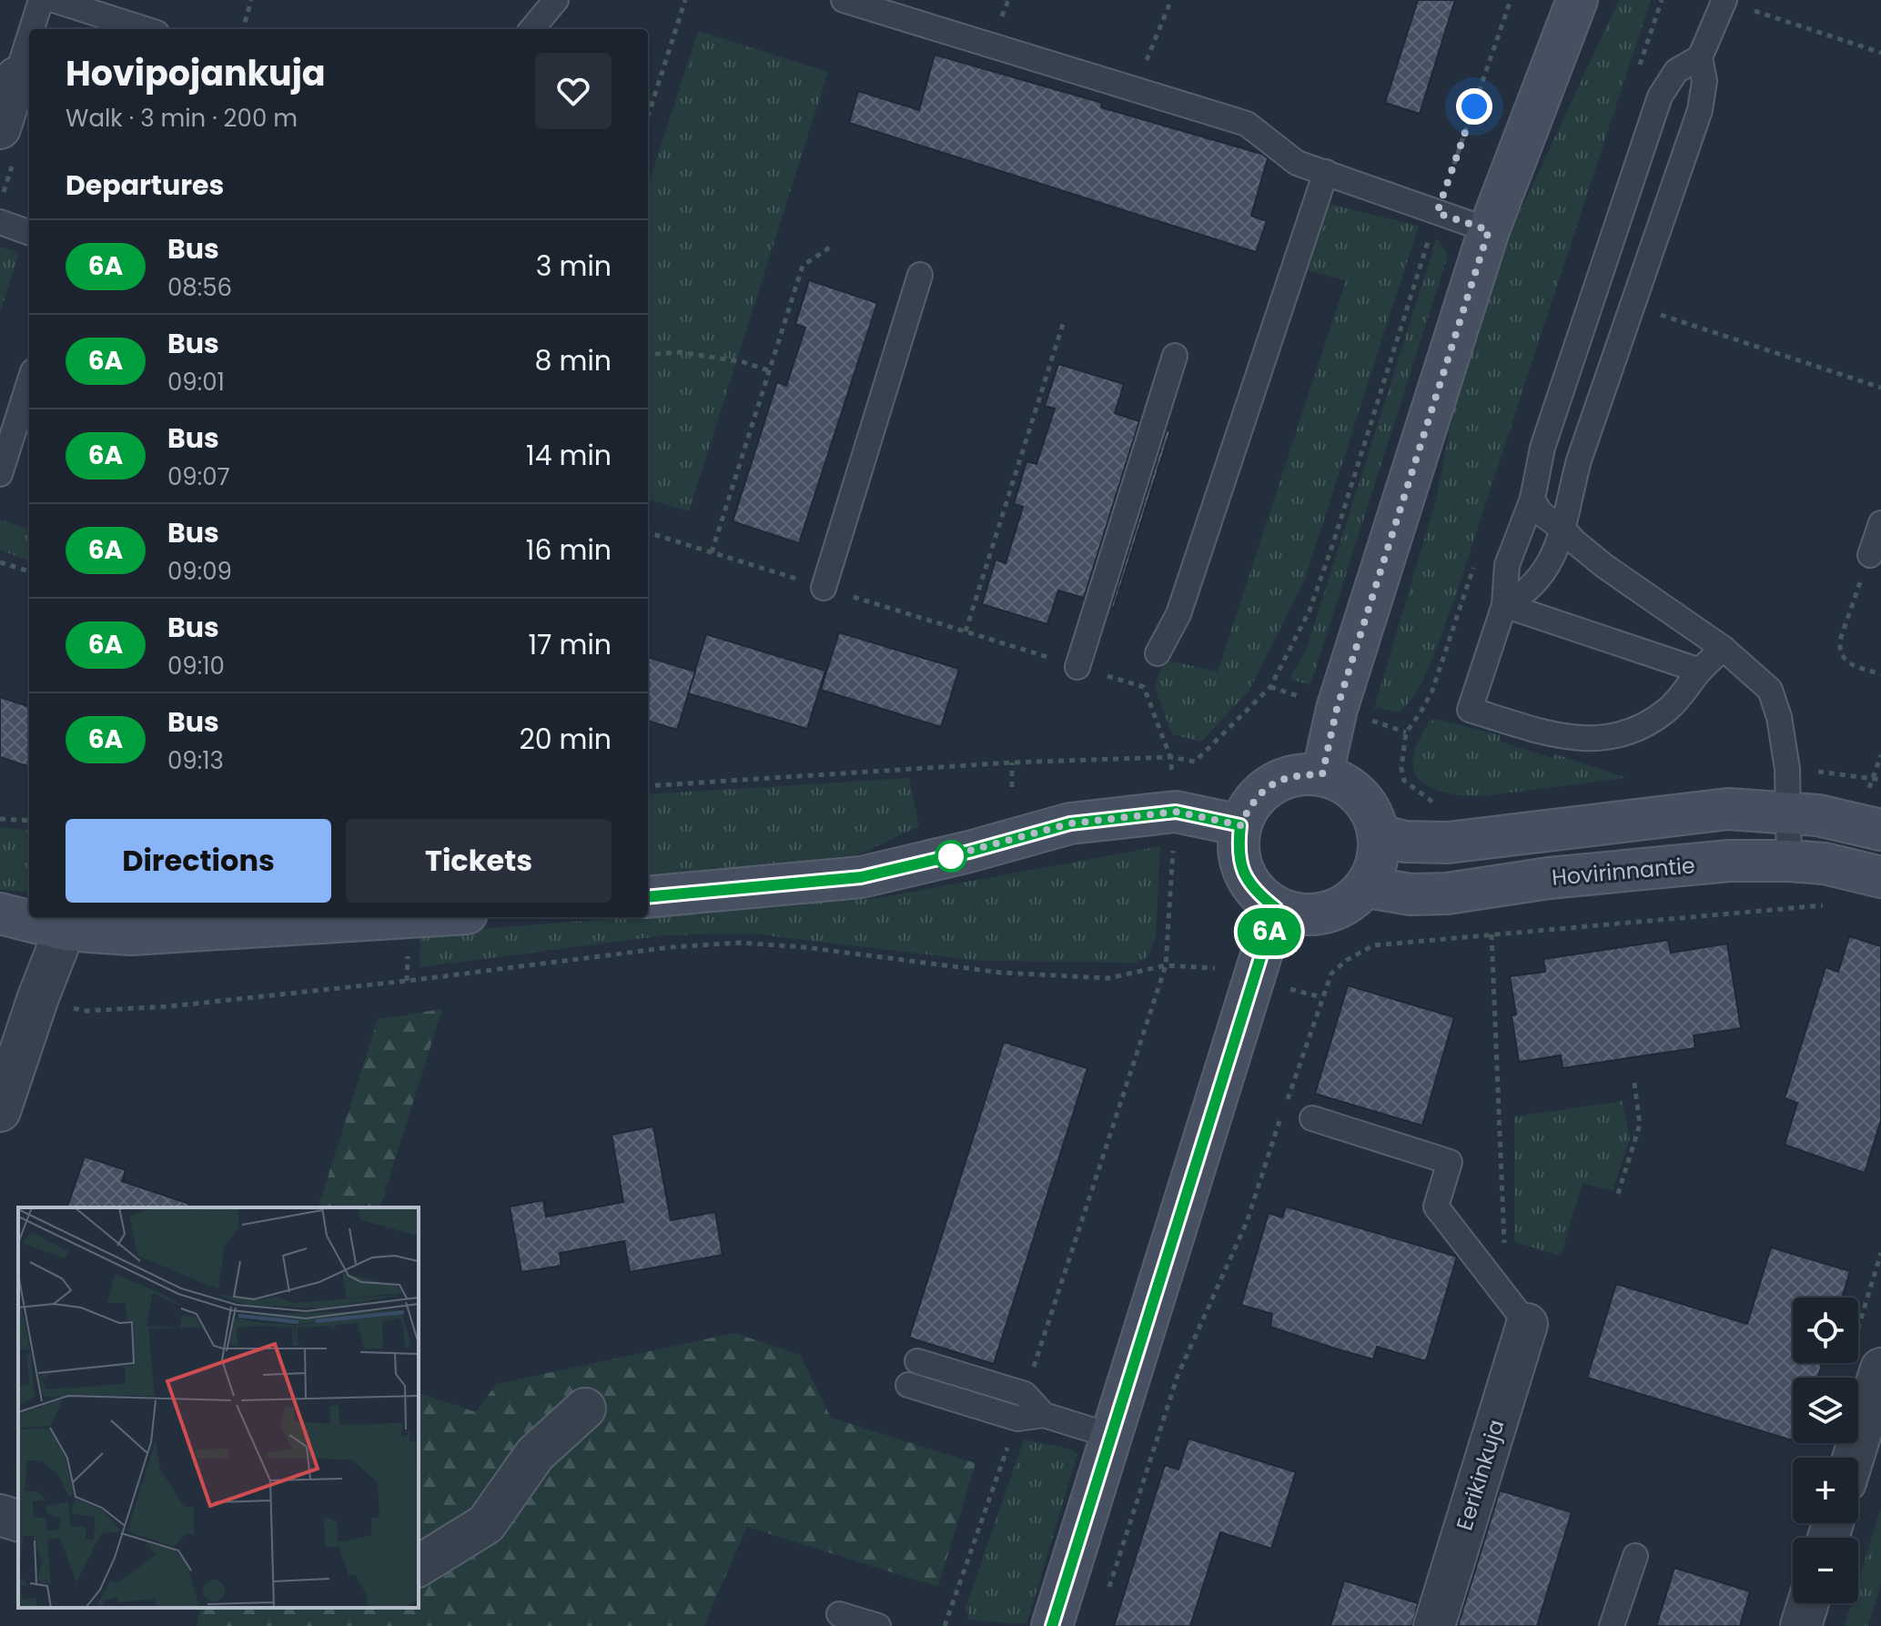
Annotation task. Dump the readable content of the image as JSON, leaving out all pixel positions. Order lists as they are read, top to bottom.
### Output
{
  "streets": {
    "street": ["Hovirinnantie", "Eerikinkuja"]
  },
  "lines": ["bus line 6A"],
  "page": {
    "on_map": "6A",
    "heading": [
      ["Hovipojankuja", "Walk · 3 min · 200 m"],
      "Departures"
    ],
    "list": [
      {
        "mark": "6A",
        "name": "Bus",
        "note": "08:56",
        "value": "3 min"
      },
      {
        "mark": "6A",
        "name": "Bus",
        "note": "09:01",
        "value": "8 min"
      },
      {
        "mark": "6A",
        "name": "Bus",
        "note": "09:07",
        "value": "14 min"
      },
      {
        "mark": "6A",
        "name": "Bus",
        "note": "09:09",
        "value": "16 min"
      },
      {
        "mark": "6A",
        "name": "Bus",
        "note": "09:10",
        "value": "17 min"
      },
      {
        "mark": "6A",
        "name": "Bus",
        "note": "09:13",
        "value": "20 min"
      }
    ],
    "buttons": ["Directions", "Tickets"],
    "map_buttons": ["+", "−"]
  }
}
